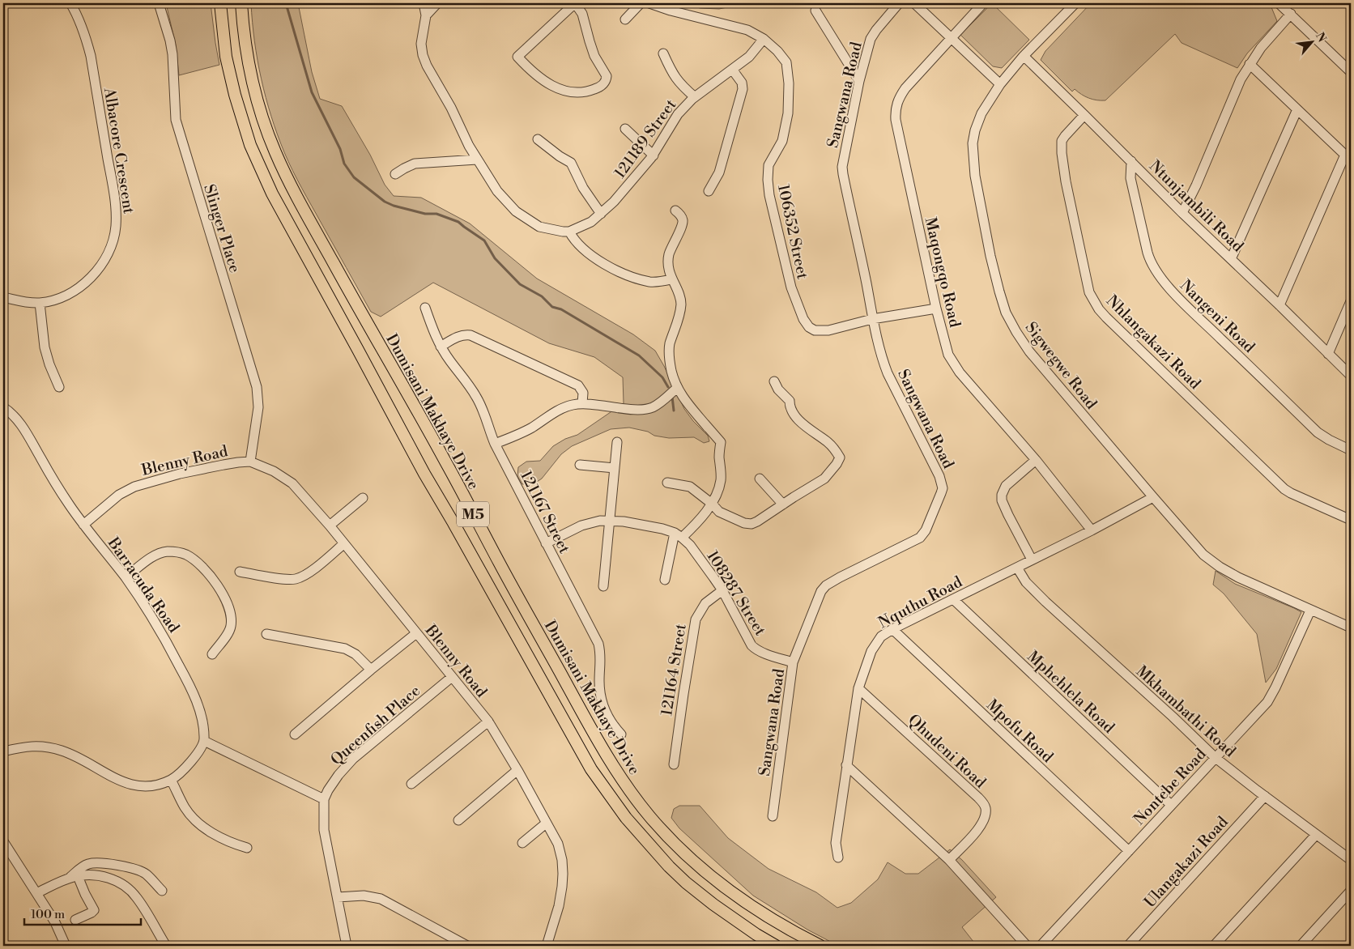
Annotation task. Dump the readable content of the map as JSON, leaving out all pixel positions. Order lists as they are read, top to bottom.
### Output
{
  "streets": {
    "main road": ["Dumisani Makhaye Drive", "M5"],
    "street": [
      "Sangwana Road",
      "121189 Street",
      "Albacore Crescent",
      "Ntunjambili Road",
      "Slinger Place",
      "106352 Street",
      "Maqongqo Road",
      "Nangeni Road",
      "Nhlangakazi Road",
      "Sigwegwe Road",
      "Blenny Road",
      "121167 Street",
      "Barracuda Road",
      "108287 Street",
      "Nquthu Road",
      "121164 Street",
      "Mphehlela Road",
      "Mkhambathi Road",
      "Queenfish Place",
      "Mpofu Road",
      "Qhudeni Road",
      "Nontebe Road",
      "Ulangakazi Road"
    ]
  },
  "crossings": [
    ["Sangwana Road", "106352 Street"],
    ["Sangwana Road", "108287 Street"],
    ["121189 Street", "106352 Street"],
    ["Ntunjambili Road", "Nangeni Road"],
    ["Ntunjambili Road", "Nhlangakazi Road"],
    ["Ntunjambili Road", "Sigwegwe Road"],
    ["Slinger Place", "Blenny Road"],
    ["106352 Street", "Maqongqo Road"],
    ["Maqongqo Road", "Nquthu Road"],
    ["Sigwegwe Road", "Nquthu Road"],
    ["Sigwegwe Road", "Nontebe Road"],
    ["Blenny Road", "Barracuda Road"],
    ["Blenny Road", "Queenfish Place"],
    ["108287 Street", "121164 Street"],
    ["Nquthu Road", "Mphehlela Road"],
    ["Nquthu Road", "Mkhambathi Road"],
    ["Nquthu Road", "Mpofu Road"],
    ["Nquthu Road", "Qhudeni Road"],
    ["Mphehlela Road", "Nontebe Road"],
    ["Mkhambathi Road", "Nontebe Road"],
    ["Mkhambathi Road", "Ulangakazi Road"],
    ["Mpofu Road", "Nontebe Road"]
  ],
  "scale_bar": "100 m",
  "north": "top right"
}
